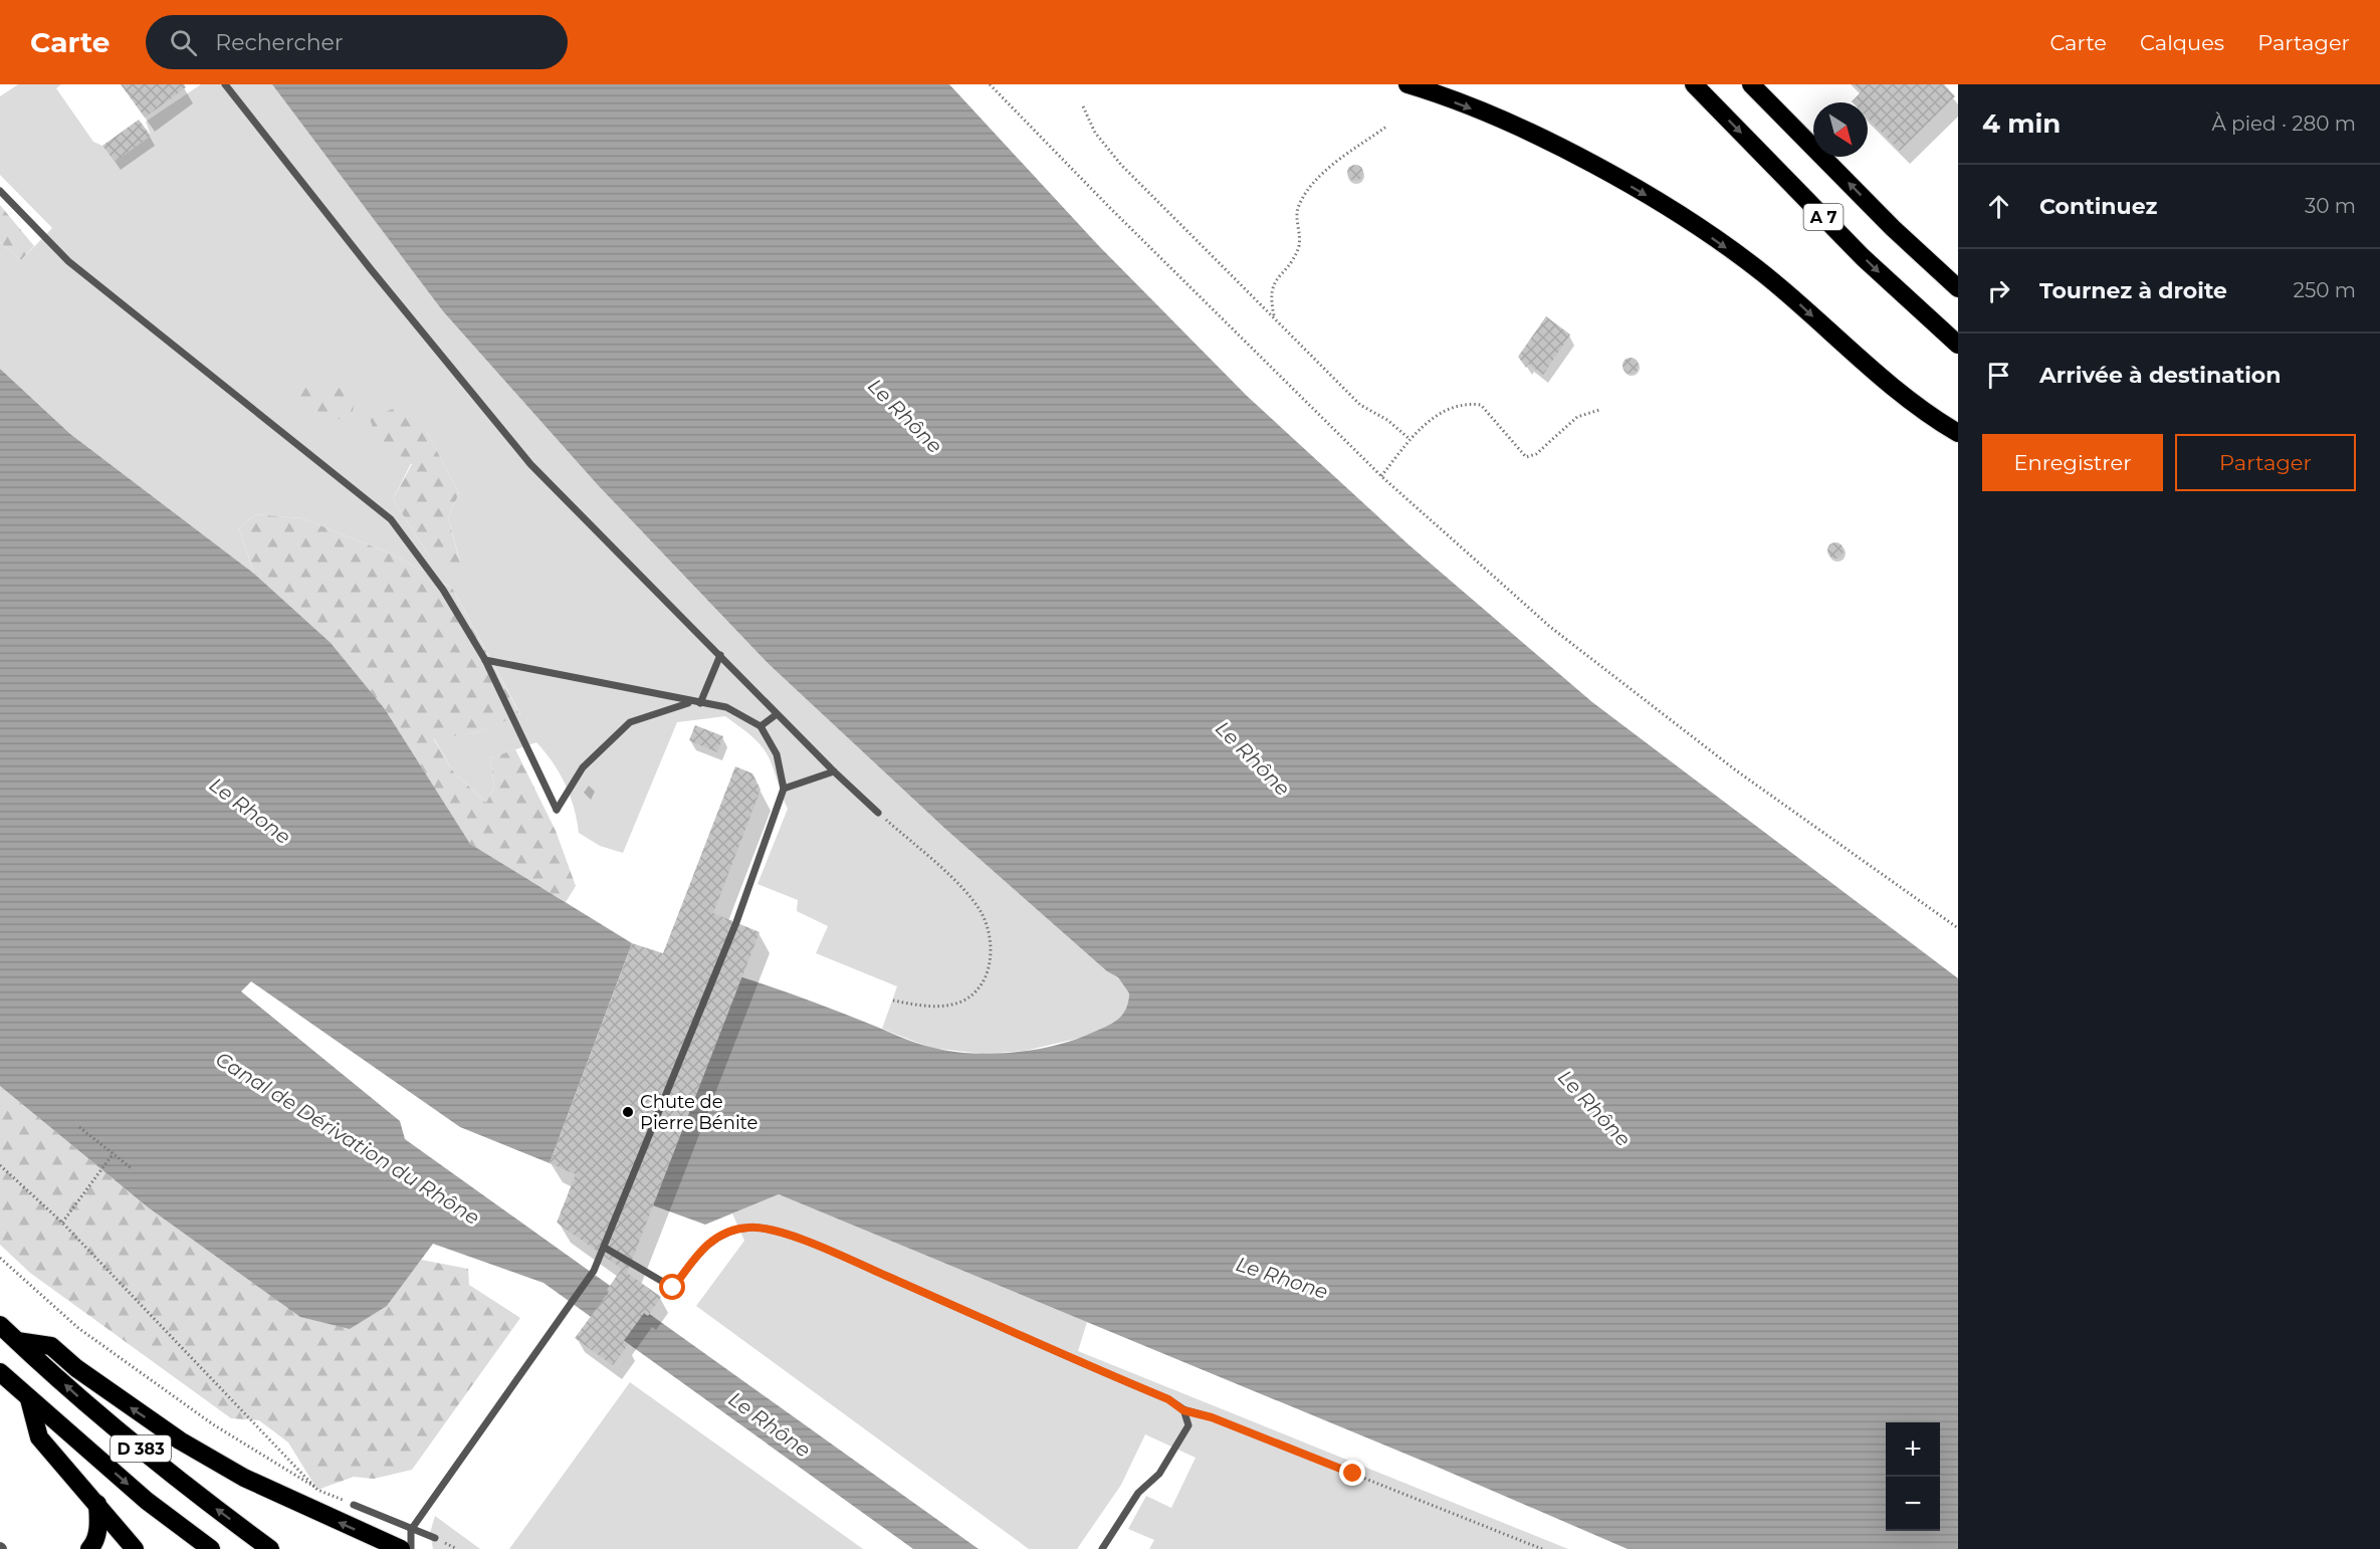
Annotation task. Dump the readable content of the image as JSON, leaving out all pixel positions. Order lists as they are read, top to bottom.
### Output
{
  "streets": {
    "highway": ["A 7", "D 383"]
  },
  "water": ["Le Rhône", "Le Rhone", "Canal de Dérivation du Rhône"],
  "places": ["Chute de Pierre Bénite"],
  "north": "bottom right",
  "page": {
    "header": "Carte",
    "search": "Rechercher",
    "nav": ["Carte", "Calques", "Partager"],
    "heading": ["4 min", "À pied · 280 m"],
    "list": [
      ["Continuez", "30 m"],
      ["Tournez à droite", "250 m"],
      "Arrivée à destination"
    ],
    "buttons": ["Enregistrer", "Partager"],
    "map_buttons": ["+", "−"]
  }
}
